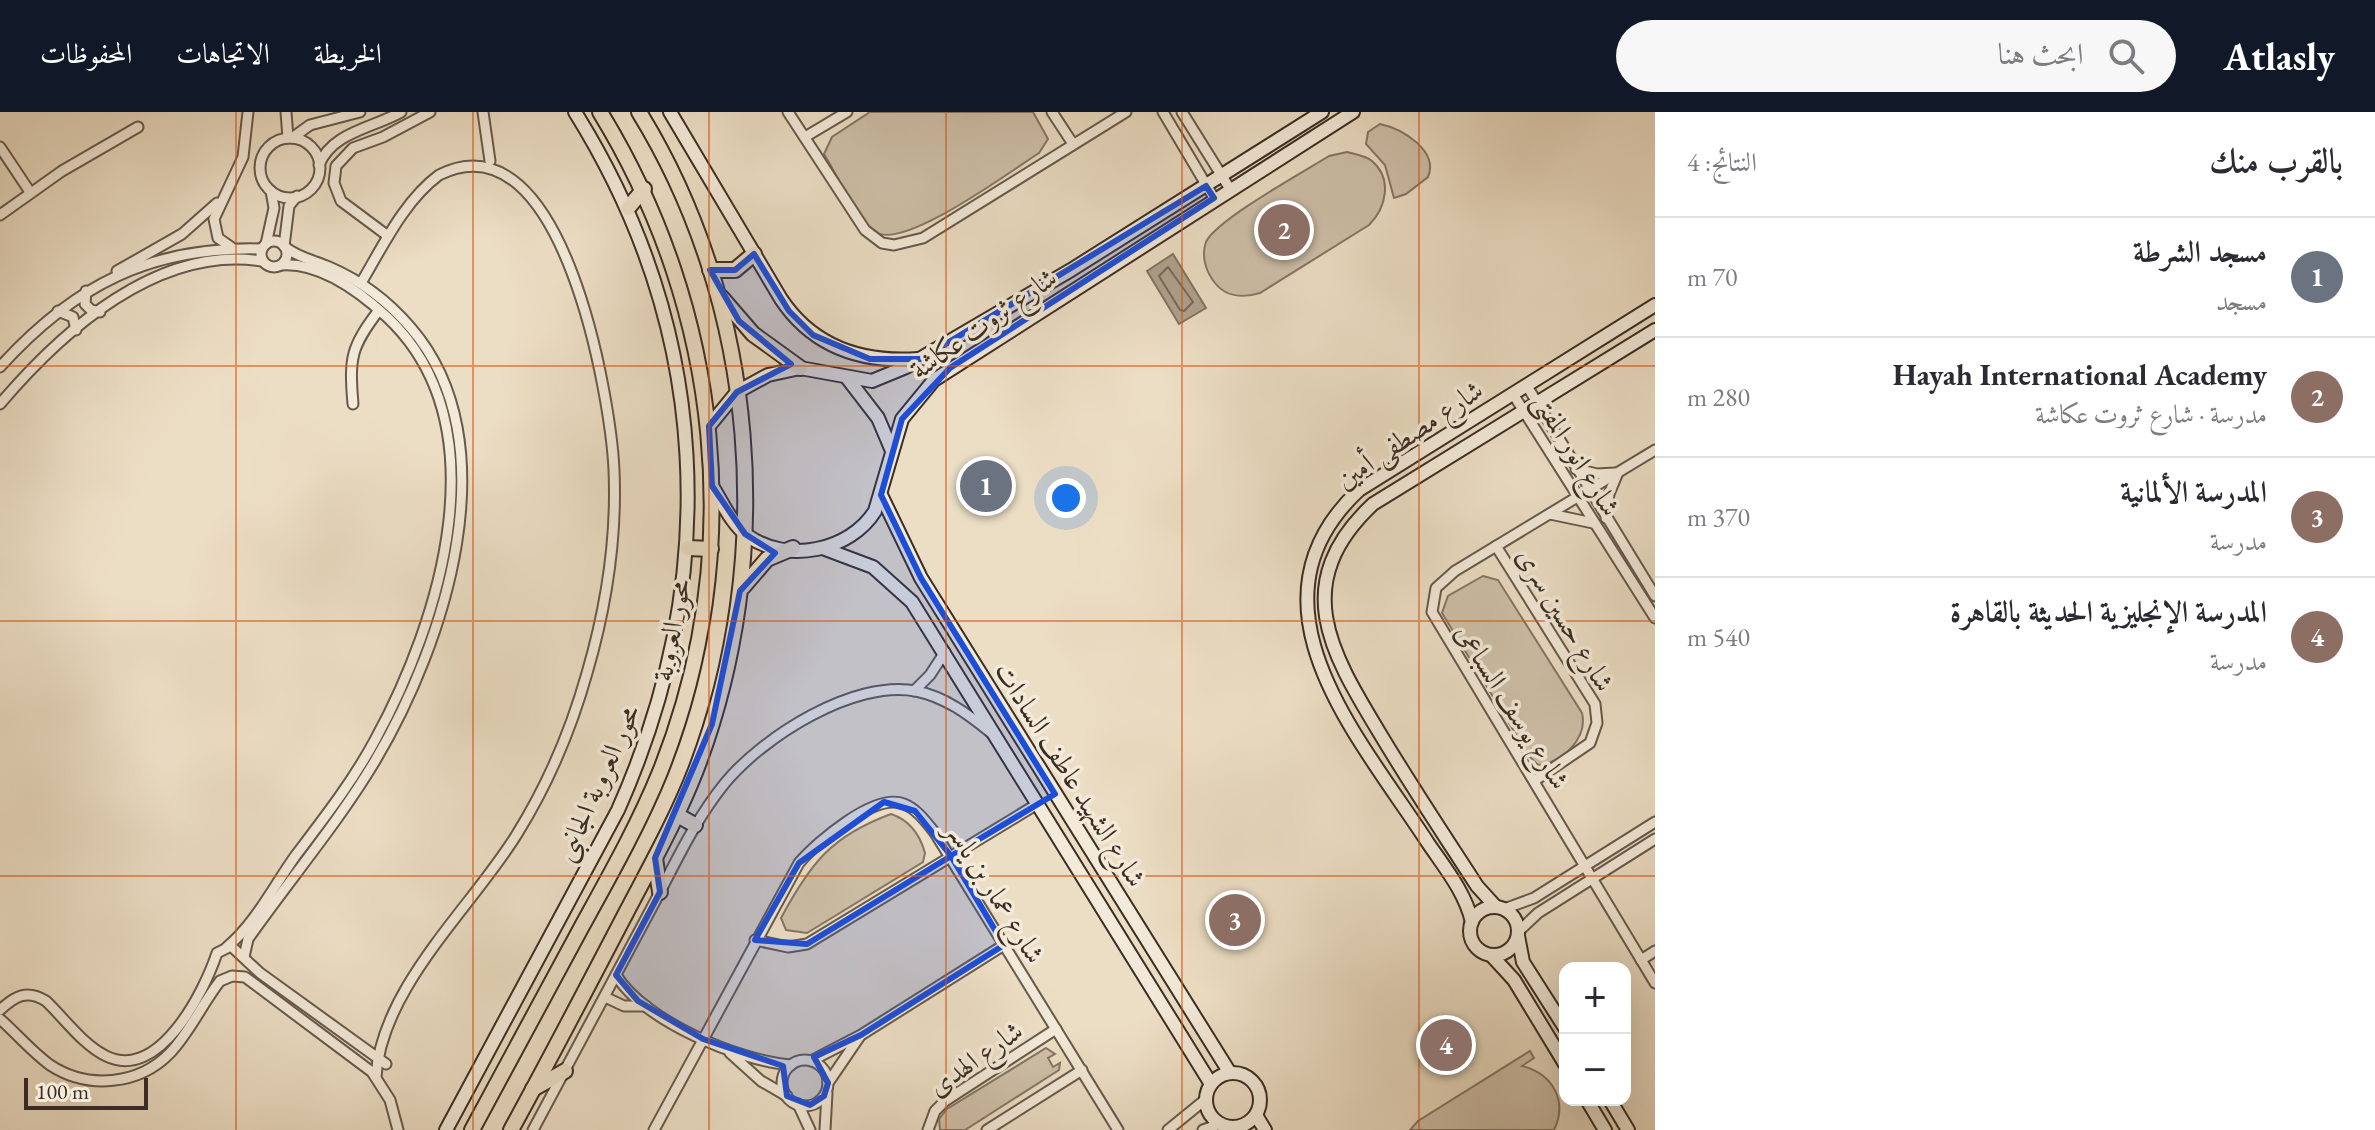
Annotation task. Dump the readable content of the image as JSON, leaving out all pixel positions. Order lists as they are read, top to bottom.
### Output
{
  "streets": {
    "main road": ["محور العروبة"],
    "street": [
      "شارع ثروت عكاشة",
      "شارع مصطفى أمين",
      "شارع انور المفتى",
      "شارع حسين سرى",
      "شارع يوسف السباعى",
      "شارع الشهيد عاطف السادات",
      "محور العروبة الجانبى",
      "شارع عمار بن ياسر",
      "شارع الهدى"
    ]
  },
  "crossings": [
    ["شارع ثروت عكاشة", "محور العروبة"],
    ["شارع ثروت عكاشة", "شارع الشهيد عاطف السادات"],
    ["شارع مصطفى أمين", "شارع انور المفتى"],
    ["شارع انور المفتى", "شارع يوسف السباعى"],
    ["شارع حسين سرى", "شارع يوسف السباعى"],
    ["شارع عمار بن ياسر", "شارع الهدى"]
  ],
  "scale_bar": "100 m",
  "page": {
    "header": "Atlasly",
    "search": "ابحث هنا",
    "nav": ["الخريطة", "الاتجاهات", "المحفوظات"],
    "heading": ["بالقرب منك", "النتائج: 4"],
    "pins": [
      "2",
      "1",
      "3",
      "4"
    ],
    "list": [
      {
        "mark": "1",
        "name": "مسجد الشرطة",
        "note": "مسجد",
        "value": "70 m"
      },
      {
        "mark": "2",
        "name": "Hayah International Academy",
        "note": "مدرسة · شارع ثروت عكاشة",
        "value": "280 m"
      },
      {
        "mark": "3",
        "name": "المدرسة الألمانية",
        "note": "مدرسة",
        "value": "370 m"
      },
      {
        "mark": "4",
        "name": "المدرسة الإنجليزية الحديثة بالقاهرة",
        "note": "مدرسة",
        "value": "540 m"
      }
    ],
    "map_buttons": ["+", "−"],
    "scale": "100 m"
  }
}
